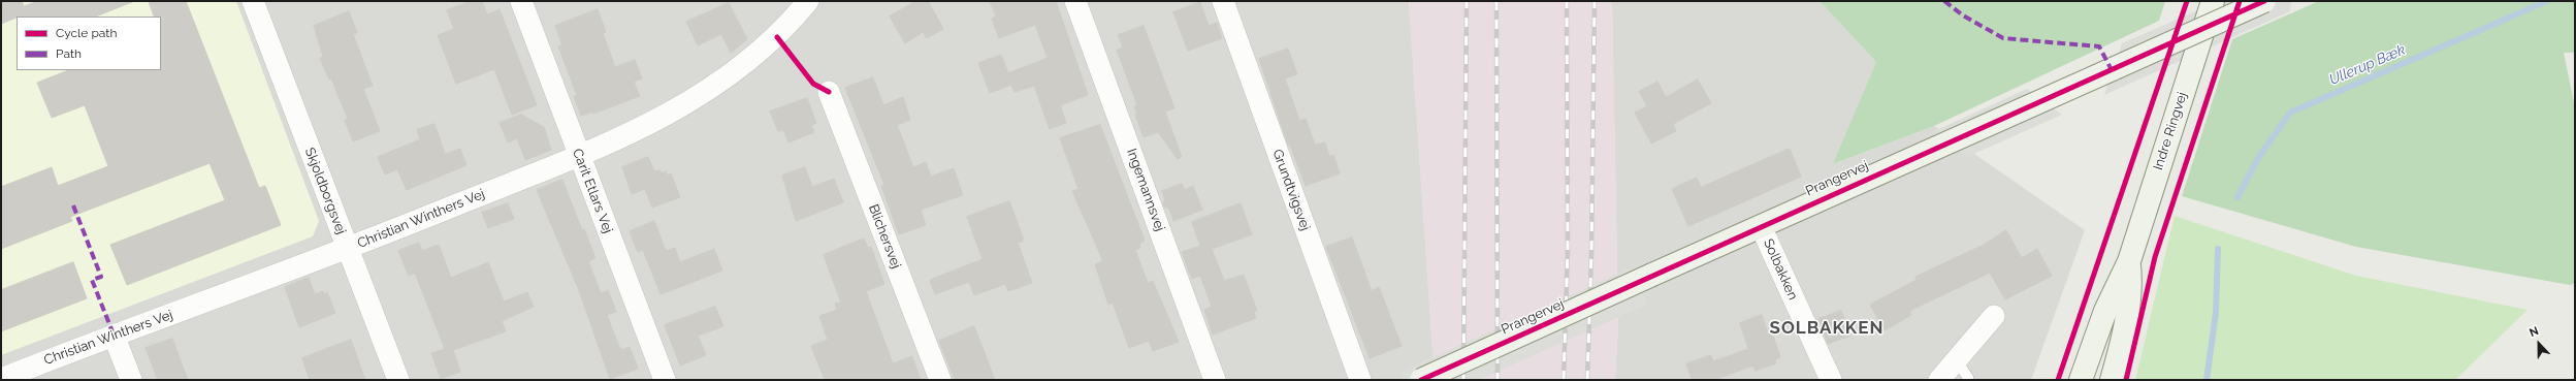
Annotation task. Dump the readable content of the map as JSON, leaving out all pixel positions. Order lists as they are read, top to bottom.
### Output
{
  "streets": {
    "street": [
      "Indre Ringvej",
      "Prangervej",
      "Ingemannsvej",
      "Grundtvigsvej",
      "Skjoldborgsvej",
      "Carit Etlars Vej",
      "Christian Winthers Vej",
      "Blichersvej",
      "Solbakken"
    ]
  },
  "crossings": [
    ["Prangervej", "Solbakken"],
    ["Skjoldborgsvej", "Christian Winthers Vej"],
    ["Carit Etlars Vej", "Christian Winthers Vej"]
  ],
  "districts": ["SOLBAKKEN"],
  "water": ["Ullerup Bæk"],
  "legend": ["Cycle path", "Path"],
  "north": "top"
}
